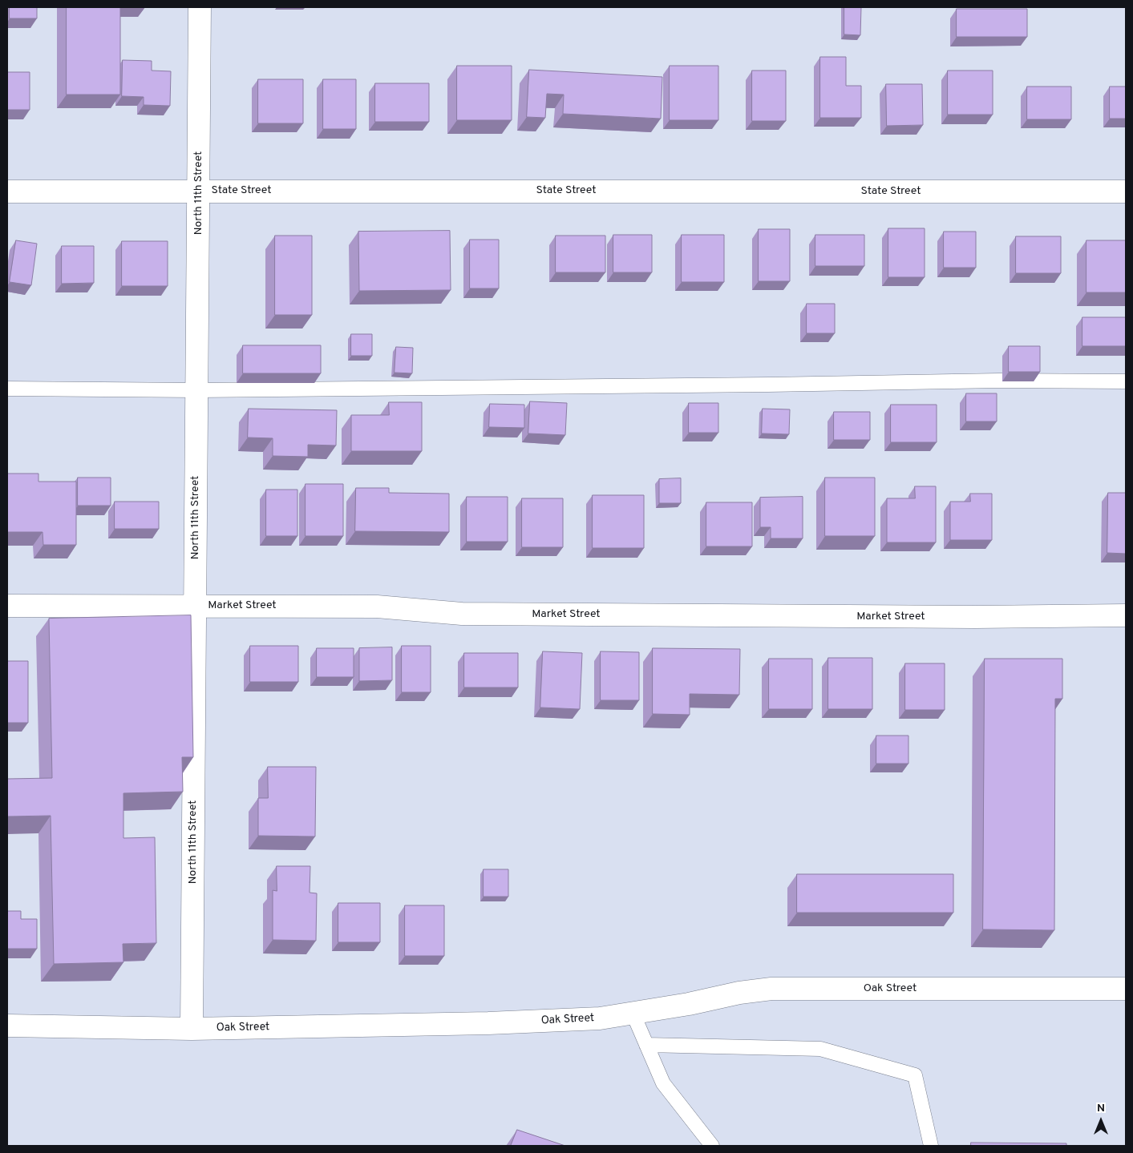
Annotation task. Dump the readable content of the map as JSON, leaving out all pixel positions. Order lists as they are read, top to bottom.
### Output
{
  "streets": {
    "street": [
      "State Street",
      "North 11th Street",
      "Market Street",
      "Oak Street"
    ]
  },
  "crossings": [
    ["State Street", "North 11th Street"],
    ["North 11th Street", "Market Street"],
    ["North 11th Street", "Oak Street"]
  ],
  "north": "top"
}
